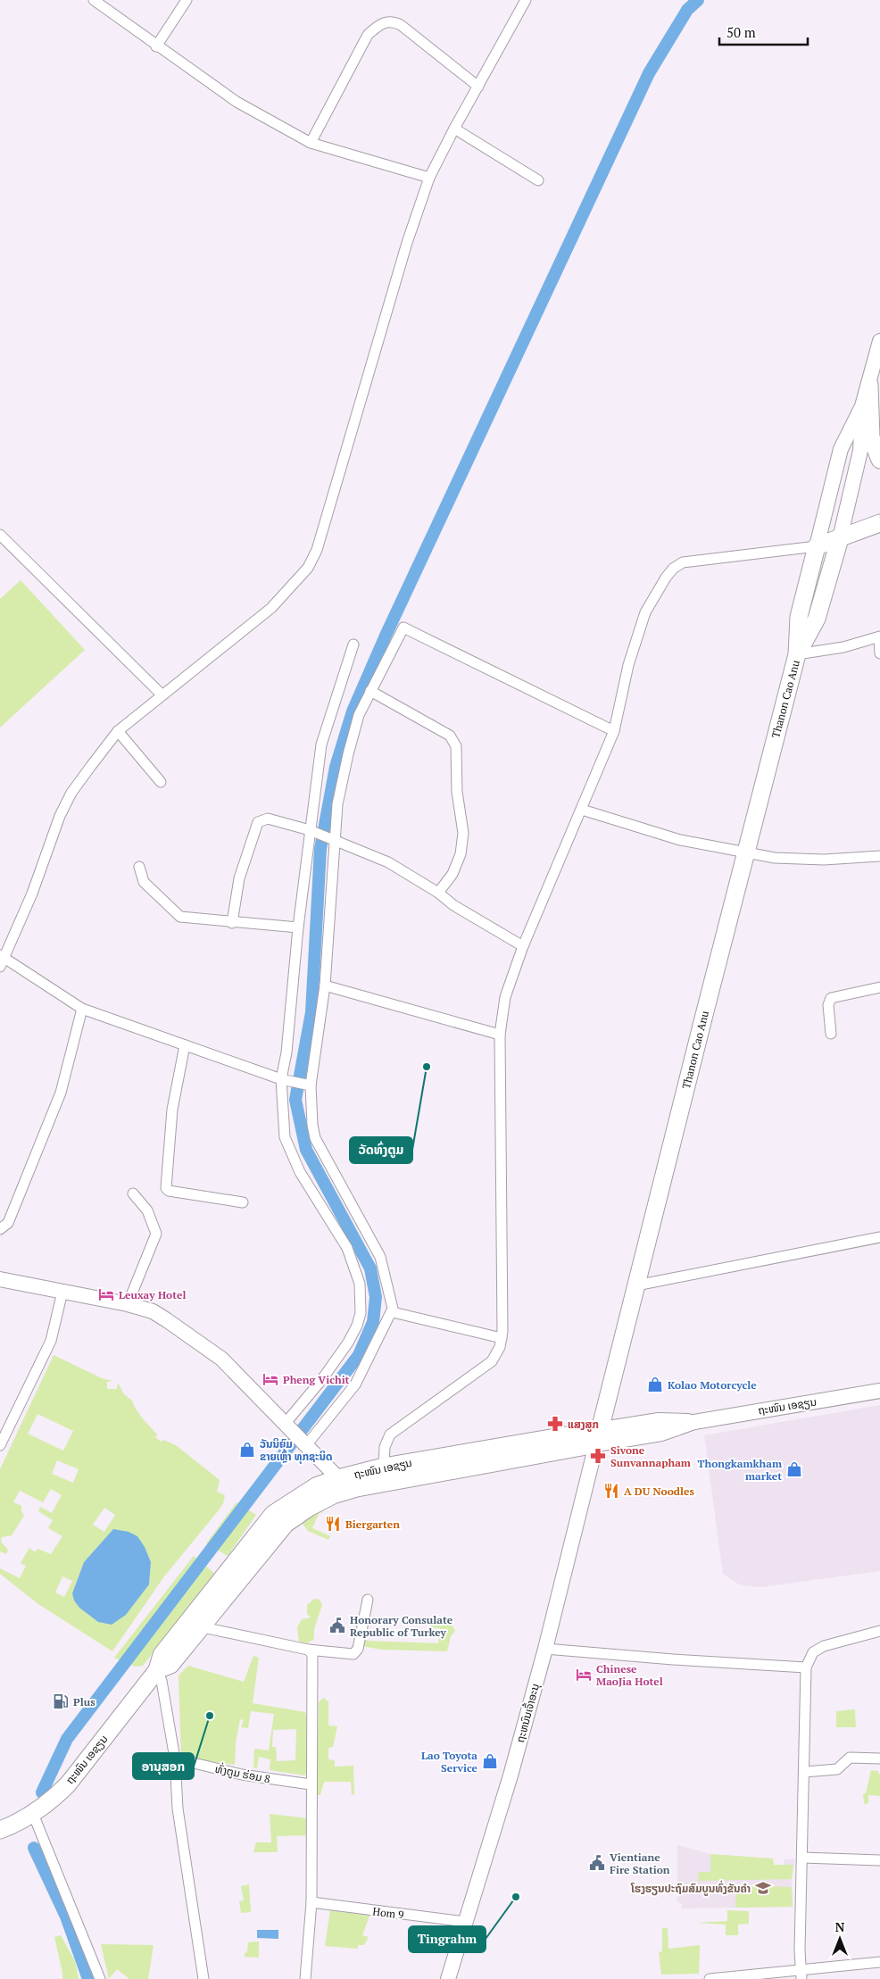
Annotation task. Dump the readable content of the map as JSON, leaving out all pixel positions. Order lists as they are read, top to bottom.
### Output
{
  "streets": {
    "main road": ["Thanon Cao Anu", "ຖະໜົນ ເອຊຽນ"],
    "street": ["ຖະຫນົນເຈົ້າອະນຸ", "ທົ່ງຕູມ ຮ່ອມ 8", "Hom 9"]
  },
  "crossings": [
    ["Thanon Cao Anu", "ຖະໜົນ ເອຊຽນ"],
    ["Thanon Cao Anu", "ຖະຫນົນເຈົ້າອະນຸ"],
    ["ຖະໜົນ ເອຊຽນ", "ຖະຫນົນເຈົ້າອະນຸ"],
    ["ຖະຫນົນເຈົ້າອະນຸ", "Hom 9"]
  ],
  "places": {
    "other": ["ວັດທົ່ງຕູມ", "ອານຸສອກ", "Tingrahm"],
    "hotel": ["Leuxay Hotel", "Pheng Vichit", "Chinese MaoJia Hotel"],
    "shop": [
      "Kolao Motorcycle",
      "ວັນນິຍົມ ຂາຍເຫຼົ້າ ທຸກຊະນິດ",
      "Thongkamkham market",
      "Lao Toyota Service"
    ],
    "pharmacy": ["ແສງສູກ", "Sivone Sunvannapham"],
    "restaurant": ["A DU Noodles", "Biergarten"],
    "public building": ["Honorary Consulate Republic of Turkey", "Vientiane Fire Station"],
    "fuel station": ["Plus"],
    "school or university": ["ໂຮງຮຽນປະຖົມສົມບູນທົ່ງຂັນຄຳ"]
  },
  "scale_bar": "50 m",
  "north": "top"
}
